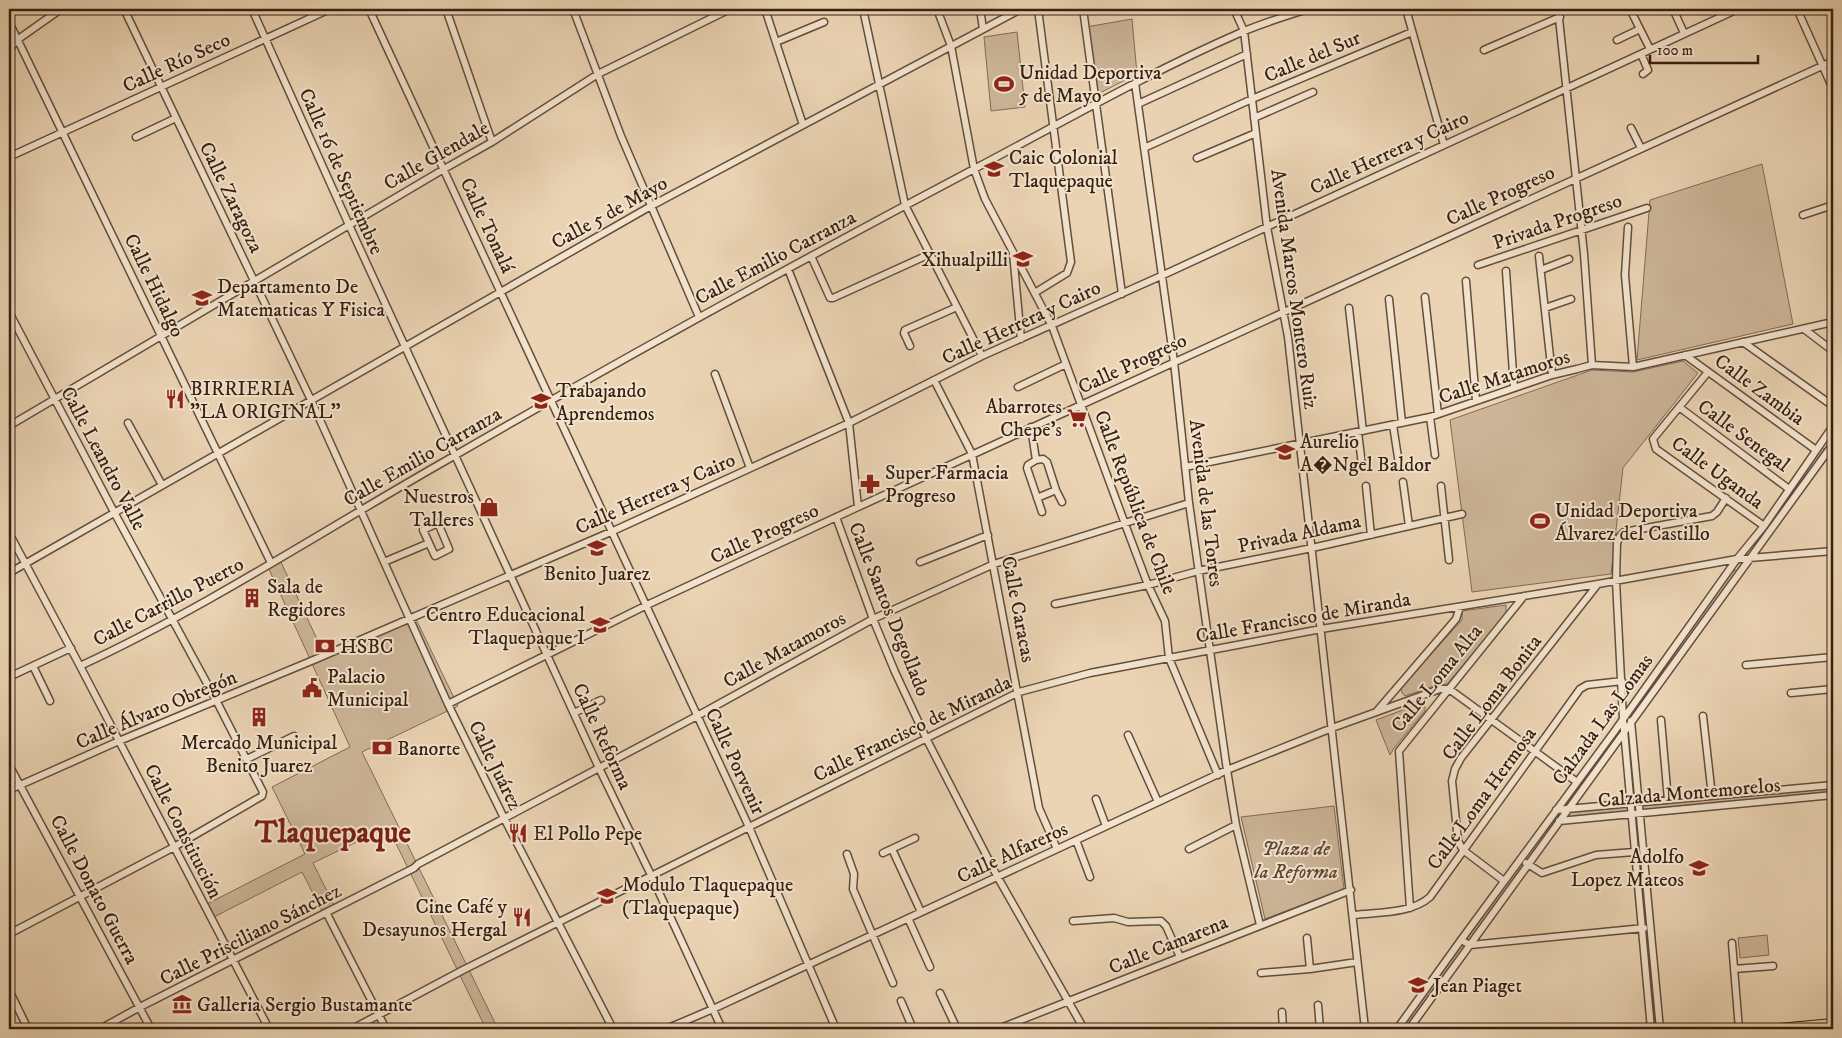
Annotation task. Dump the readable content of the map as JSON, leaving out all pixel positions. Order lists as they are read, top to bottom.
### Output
{
  "streets": {
    "street": [
      "Calle del Sur",
      "Calle Río Seco",
      "Calle Herrera y Cairo",
      "Calle Glendale",
      "Calle 16 de Septiembre",
      "Calle Progreso",
      "Calle Zaragoza",
      "Calle 5 de Mayo",
      "Privada Progreso",
      "Calle Tonalá",
      "Calle Emilio Carranza",
      "Calle Hidalgo",
      "Avenida Marcos Montero Ruiz",
      "Calle Matamoros",
      "Calle Zambia",
      "Calle Senegal",
      "Calle Leandro Valle",
      "Calle Uganda",
      "Calle República de Chile",
      "Avenida de las Torres",
      "Privada Aldama",
      "Calle Carrillo Puerto",
      "Calle Santos Degollado",
      "Calle Caracas",
      "Calle Francisco de Miranda",
      "Calle Loma Alta",
      "Calle Loma Bonita",
      "Calle Álvaro Obregón",
      "Calzada Las Lomas",
      "Calle Reforma",
      "Calle Porvenir",
      "Calle Juárez",
      "Calzada Montemorelos",
      "Calle Loma Hermosa",
      "Calle Constitución",
      "Calle Alfareros",
      "Calle Donato Guerra",
      "Calle Prisciliano Sánchez",
      "Calle Camarena"
    ]
  },
  "crossings": [
    ["Calle del Sur", "Avenida Marcos Montero Ruiz"],
    ["Calle del Sur", "Avenida de las Torres"],
    ["Calle Río Seco", "Calle 16 de Septiembre"],
    ["Calle Río Seco", "Calle Zaragoza"],
    ["Calle Río Seco", "Calle Hidalgo"],
    ["Calle Herrera y Cairo", "Avenida Marcos Montero Ruiz"],
    ["Calle Herrera y Cairo", "Calle República de Chile"],
    ["Calle Herrera y Cairo", "Avenida de las Torres"],
    ["Calle Herrera y Cairo", "Calle Santos Degollado"],
    ["Calle Herrera y Cairo", "Calle Caracas"],
    ["Calle Herrera y Cairo", "Calle Álvaro Obregón"],
    ["Calle Herrera y Cairo", "Calle Reforma"],
    ["Calle Herrera y Cairo", "Calle Porvenir"],
    ["Calle Herrera y Cairo", "Calle Juárez"],
    ["Calle Glendale", "Calle 16 de Septiembre"],
    ["Calle Glendale", "Calle Zaragoza"],
    ["Calle Glendale", "Calle Tonalá"],
    ["Calle Glendale", "Calle Hidalgo"],
    ["Calle Glendale", "Calle Leandro Valle"],
    ["Calle 16 de Septiembre", "Calle 5 de Mayo"],
    ["Calle 16 de Septiembre", "Calle Emilio Carranza"],
    ["Calle 16 de Septiembre", "Calle Reforma"],
    ["Calle Progreso", "Avenida Marcos Montero Ruiz"],
    ["Calle Progreso", "Calle República de Chile"],
    ["Calle Progreso", "Avenida de las Torres"],
    ["Calle Progreso", "Calle Santos Degollado"],
    ["Calle Progreso", "Calle Caracas"],
    ["Calle Progreso", "Calle Reforma"],
    ["Calle Progreso", "Calle Porvenir"],
    ["Calle Progreso", "Calle Juárez"],
    ["Calle Zaragoza", "Calle 5 de Mayo"],
    ["Calle Zaragoza", "Calle Emilio Carranza"],
    ["Calle Zaragoza", "Calle Juárez"],
    ["Calle 5 de Mayo", "Calle Tonalá"],
    ["Calle 5 de Mayo", "Calle Hidalgo"],
    ["Calle 5 de Mayo", "Calle Leandro Valle"],
    ["Calle 5 de Mayo", "Calle República de Chile"],
    ["Calle 5 de Mayo", "Calle Constitución"],
    ["Calle Tonalá", "Calle Emilio Carranza"],
    ["Calle Tonalá", "Calle Porvenir"],
    ["Calle Emilio Carranza", "Calle Hidalgo"],
    ["Calle Emilio Carranza", "Avenida Marcos Montero Ruiz"],
    ["Calle Emilio Carranza", "Calle República de Chile"],
    ["Calle Emilio Carranza", "Avenida de las Torres"],
    ["Calle Emilio Carranza", "Calle Carrillo Puerto"],
    ["Calle Emilio Carranza", "Calle Santos Degollado"],
    ["Calle Emilio Carranza", "Calle Reforma"],
    ["Calle Emilio Carranza", "Calle Porvenir"],
    ["Calle Emilio Carranza", "Calle Juárez"],
    ["Calle Hidalgo", "Calle Carrillo Puerto"],
    ["Avenida Marcos Montero Ruiz", "Calle Matamoros"],
    ["Avenida Marcos Montero Ruiz", "Privada Aldama"],
    ["Avenida Marcos Montero Ruiz", "Calle Francisco de Miranda"],
    ["Avenida Marcos Montero Ruiz", "Calle Loma Hermosa"],
    ["Avenida Marcos Montero Ruiz", "Calle Alfareros"],
    ["Avenida Marcos Montero Ruiz", "Calle Camarena"],
    ["Calle Matamoros", "Calle Zambia"],
    ["Calle Matamoros", "Calle República de Chile"],
    ["Calle Matamoros", "Avenida de las Torres"],
    ["Calle Matamoros", "Calle Santos Degollado"],
    ["Calle Matamoros", "Calle Caracas"],
    ["Calle Matamoros", "Calle Reforma"],
    ["Calle Matamoros", "Calle Porvenir"],
    ["Calle Matamoros", "Calle Juárez"],
    ["Calle Matamoros", "Calle Prisciliano Sánchez"],
    ["Calle Zambia", "Calzada Las Lomas"],
    ["Calle Senegal", "Calle Uganda"],
    ["Calle Senegal", "Calzada Las Lomas"],
    ["Calle Leandro Valle", "Calle Carrillo Puerto"],
    ["Calle Leandro Valle", "Calle Álvaro Obregón"],
    ["Calle Leandro Valle", "Calle Constitución"],
    ["Calle Uganda", "Calzada Las Lomas"],
    ["Calle República de Chile", "Privada Aldama"],
    ["Calle República de Chile", "Calle Francisco de Miranda"],
    ["Calle República de Chile", "Calle Alfareros"],
    ["Avenida de las Torres", "Privada Aldama"],
    ["Avenida de las Torres", "Calle Francisco de Miranda"],
    ["Avenida de las Torres", "Calle Alfareros"],
    ["Avenida de las Torres", "Calle Camarena"],
    ["Calle Carrillo Puerto", "Calle Constitución"],
    ["Calle Santos Degollado", "Calle Francisco de Miranda"],
    ["Calle Santos Degollado", "Calle Alfareros"],
    ["Calle Santos Degollado", "Calle Camarena"],
    ["Calle Caracas", "Calle Francisco de Miranda"],
    ["Calle Caracas", "Calle Alfareros"],
    ["Calle Francisco de Miranda", "Calle Loma Alta"],
    ["Calle Francisco de Miranda", "Calle Loma Bonita"],
    ["Calle Francisco de Miranda", "Calzada Las Lomas"],
    ["Calle Francisco de Miranda", "Calle Reforma"],
    ["Calle Francisco de Miranda", "Calle Porvenir"],
    ["Calle Francisco de Miranda", "Calle Juárez"],
    ["Calle Francisco de Miranda", "Calle Alfareros"],
    ["Calle Loma Alta", "Calle Loma Hermosa"],
    ["Calle Loma Alta", "Calle Alfareros"],
    ["Calle Loma Bonita", "Calle Loma Hermosa"],
    ["Calle Álvaro Obregón", "Calle Constitución"],
    ["Calle Álvaro Obregón", "Calle Donato Guerra"],
    ["Calzada Las Lomas", "Calzada Montemorelos"],
    ["Calle Reforma", "Calle Alfareros"],
    ["Calle Porvenir", "Calle Alfareros"],
    ["Calle Constitución", "Calle Prisciliano Sánchez"],
    ["Calle Donato Guerra", "Calle Prisciliano Sánchez"]
  ],
  "districts": ["Tlaquepaque"],
  "parks": ["Plaza de la Reforma"],
  "places": {
    "sports": ["Unidad Deportiva 5 de Mayo", "Unidad Deportiva Álvarez del Castillo"],
    "school or university": [
      "Caic Colonial Tlaquepaque",
      "Xihualpilli",
      "Departamento De Matematicas Y Fisica",
      "Trabajando Aprendemos",
      "Aurelio A�Ngel Baldor",
      "Benito Juarez",
      "Centro Educacional Tlaquepaque I",
      "Adolfo Lopez Mateos",
      "Modulo Tlaquepaque (Tlaquepaque)",
      "Jean Piaget"
    ],
    "restaurant": ["BIRRIERIA \"LA ORIGINAL\"", "El Pollo Pepe", "Cine Café y Desayunos Hergal"],
    "supermarket": ["Abarrotes Chepe's"],
    "pharmacy": ["Super Farmacia Progreso"],
    "shop": ["Nuestros Talleres"],
    "building": ["Sala de Regidores", "Mercado Municipal Benito Juarez"],
    "bank": ["HSBC", "Banorte"],
    "public building": ["Palacio Municipal"],
    "museum": ["Galleria Sergio Bustamante"]
  },
  "scale_bar": "100 m"
}
